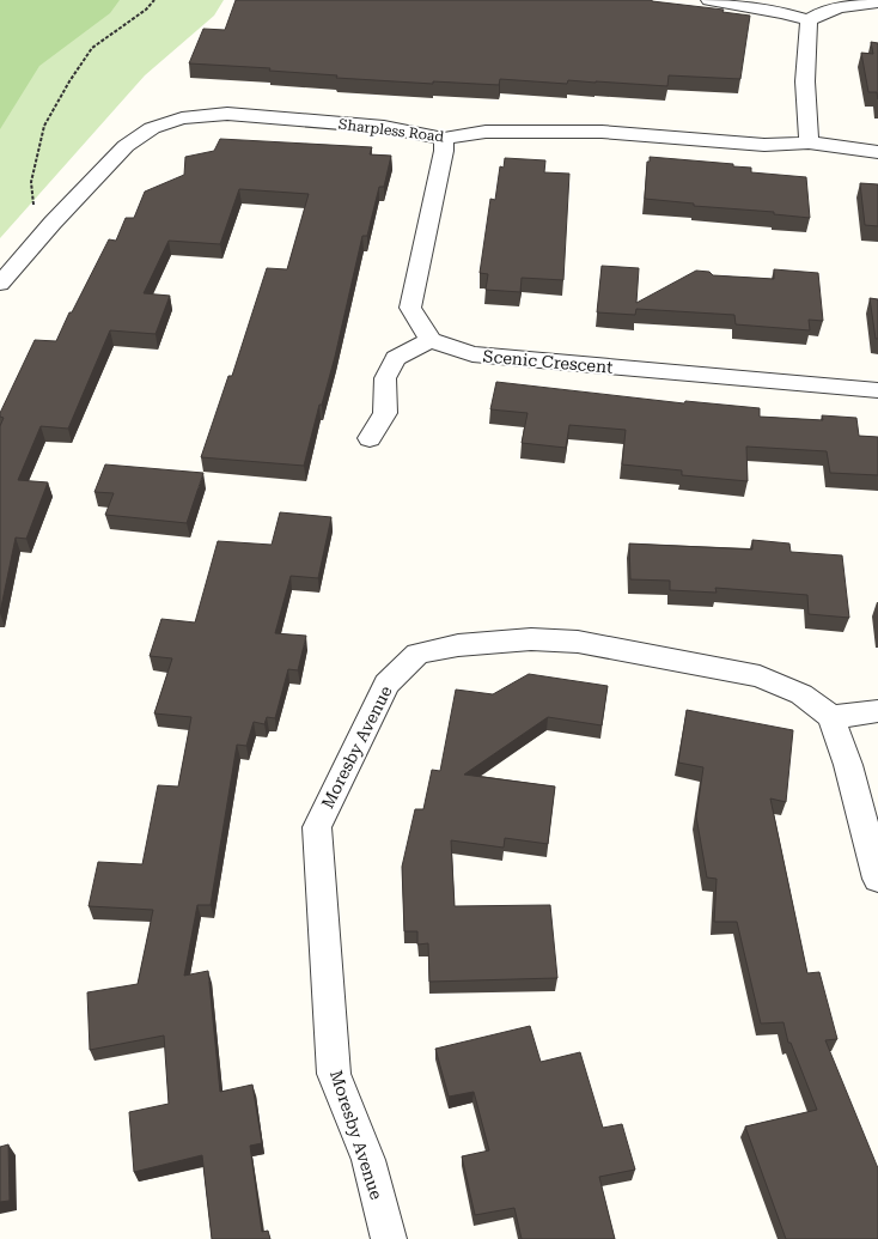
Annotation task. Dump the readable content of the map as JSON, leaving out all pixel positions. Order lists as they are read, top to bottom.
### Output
{
  "streets": {
    "street": ["Sharpless Road", "Scenic Crescent", "Moresby Avenue"]
  }
}
